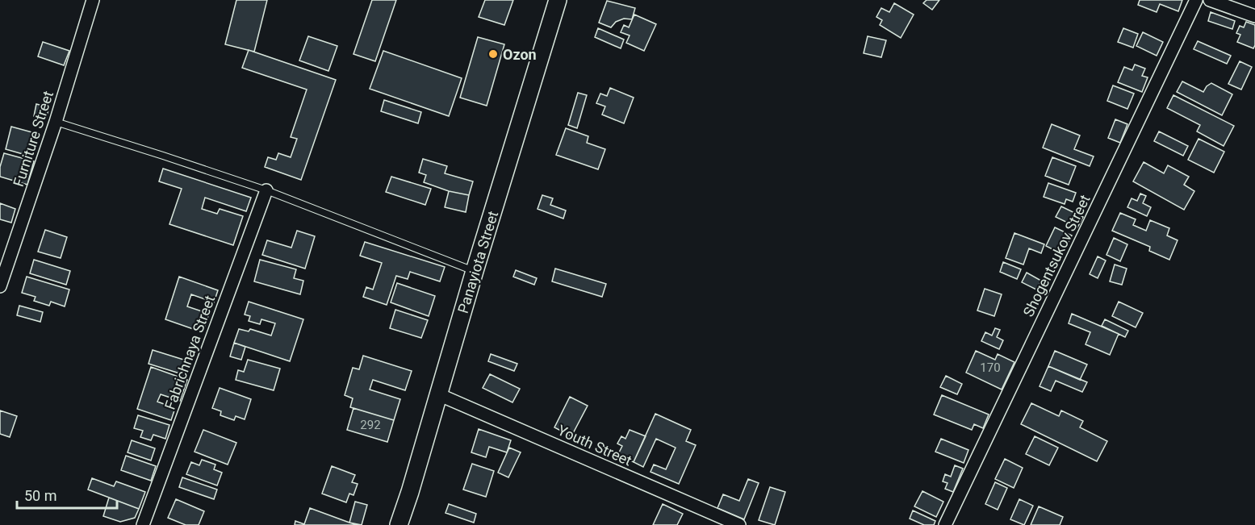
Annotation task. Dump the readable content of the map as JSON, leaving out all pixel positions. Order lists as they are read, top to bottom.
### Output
{
  "streets": {
    "street": [
      "Furniture Street",
      "Shogentsukov Street",
      "Panayiota Street",
      "Fabrichnaya Street",
      "Youth Street"
    ]
  },
  "crossings": [
    ["Panayiota Street", "Youth Street"]
  ],
  "places": ["Ozon"],
  "house_numbers": ["170", "292"],
  "scale_bar": "50 m"
}
